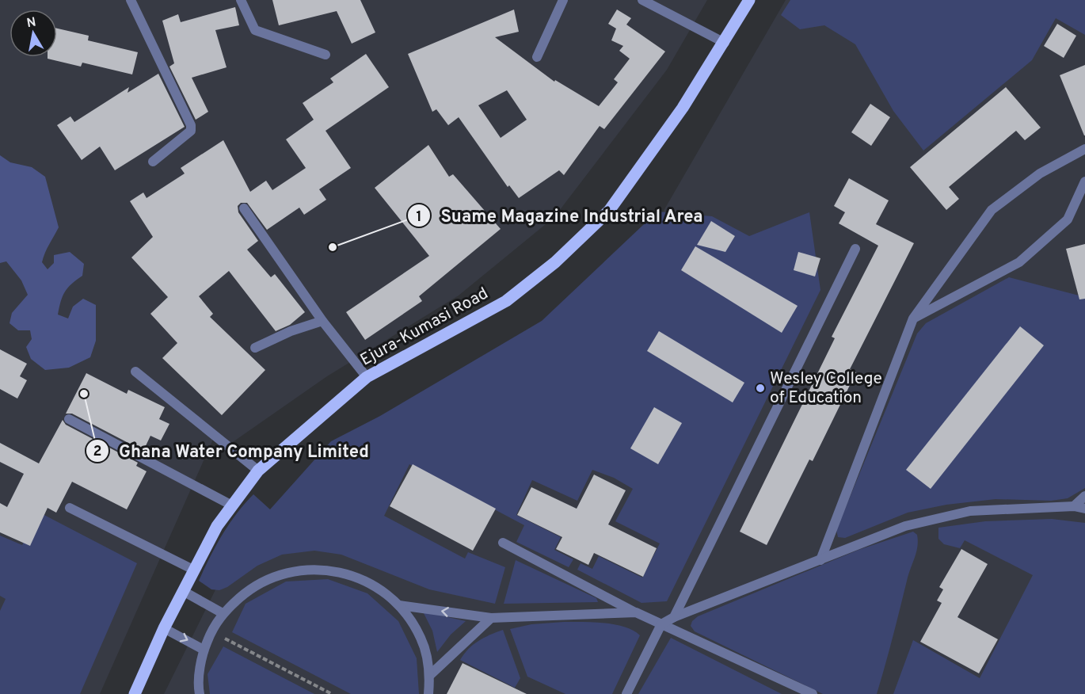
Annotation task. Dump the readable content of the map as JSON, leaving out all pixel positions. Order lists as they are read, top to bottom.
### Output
{
  "streets": {
    "main road": ["Ejura-Kumasi Road"]
  },
  "places": ["Suame Magazine Industrial Area", "Wesley College of Education", "Ghana Water Company Limited"],
  "north": "top"
}
